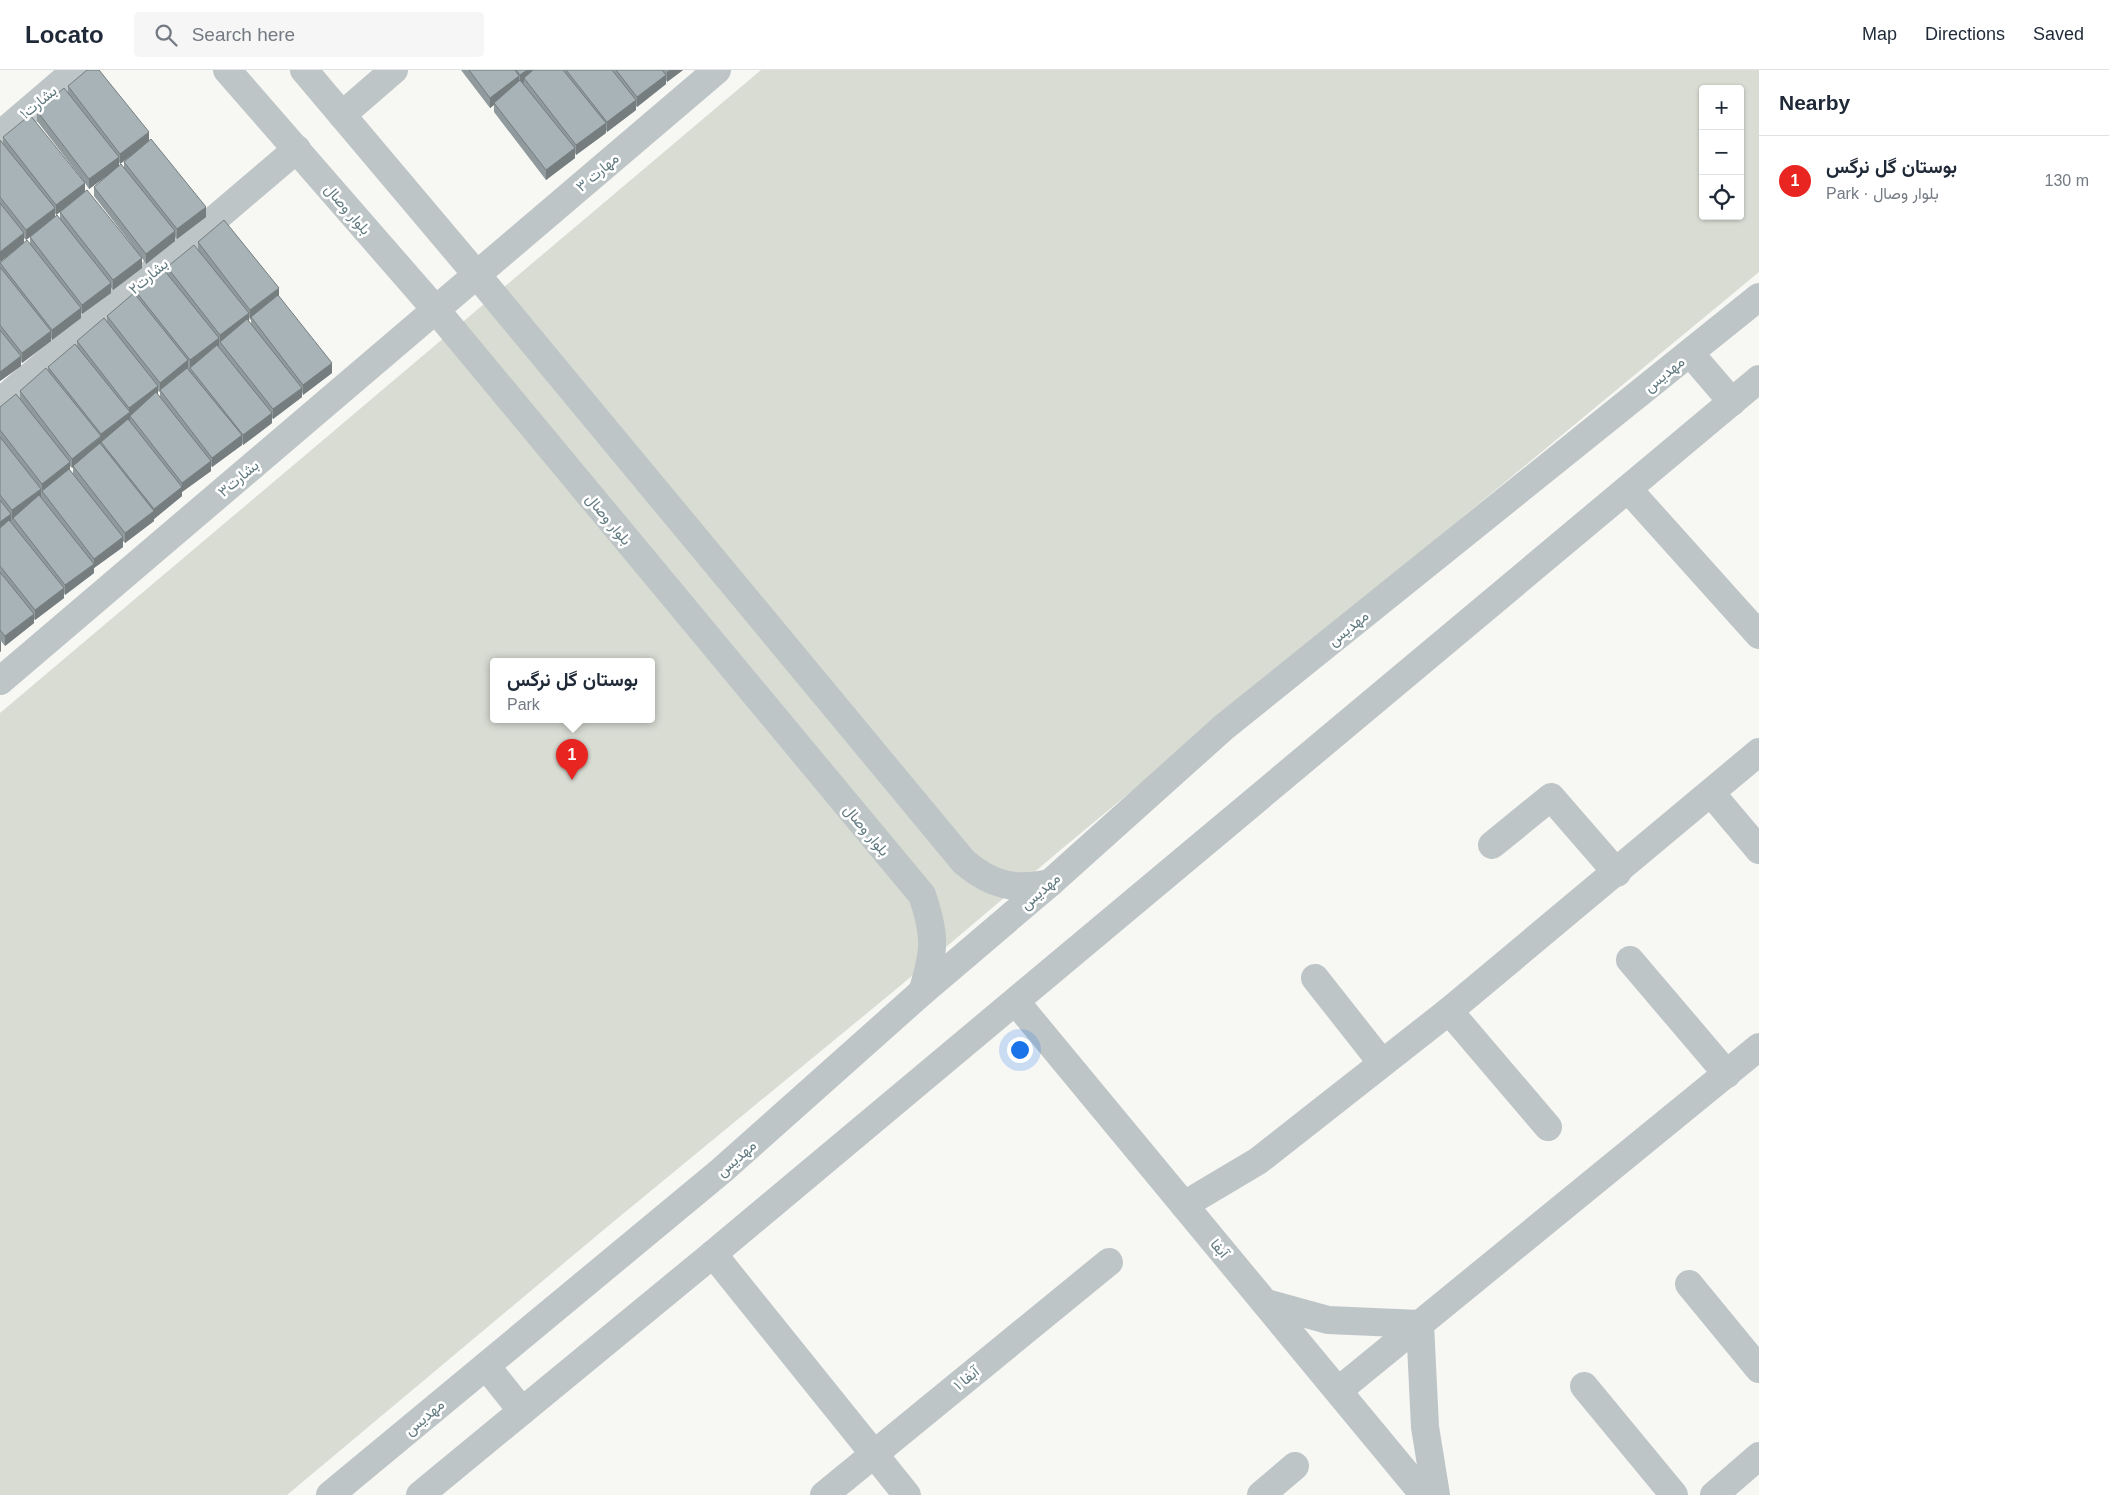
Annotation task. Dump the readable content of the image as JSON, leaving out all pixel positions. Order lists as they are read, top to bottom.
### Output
{
  "streets": {
    "street": [
      "بشارت۱",
      "مهارت ۳",
      "بلوار وصال",
      "بشارت۲",
      "مهدیس",
      "بشارت۳",
      "آبفا",
      "آبفا ۱"
    ]
  },
  "crossings": [
    ["مهارت ۳", "بشارت۳"],
    ["بلوار وصال", "بشارت۲"],
    ["بلوار وصال", "مهدیس"],
    ["بلوار وصال", "بشارت۳"]
  ],
  "page": {
    "header": "Locato",
    "search": "Search here",
    "nav": ["Map", "Directions", "Saved"],
    "heading": "Nearby",
    "map_buttons": ["+", "−"],
    "list": [
      {
        "mark": "1",
        "name": "بوستان گل نرگس",
        "note": "Park · بلوار وصال",
        "value": "130 m"
      }
    ],
    "popup": ["بوستان گل نرگس", "Park"],
    "pins": "1"
  }
}
